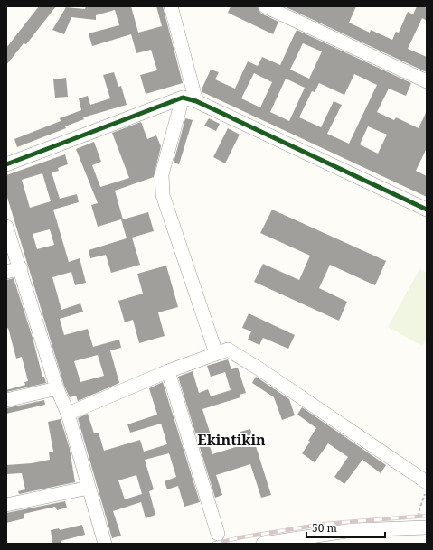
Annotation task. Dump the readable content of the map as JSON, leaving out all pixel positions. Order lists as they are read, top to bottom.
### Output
{
  "districts": ["Ekintikin"],
  "scale_bar": "50 m"
}
